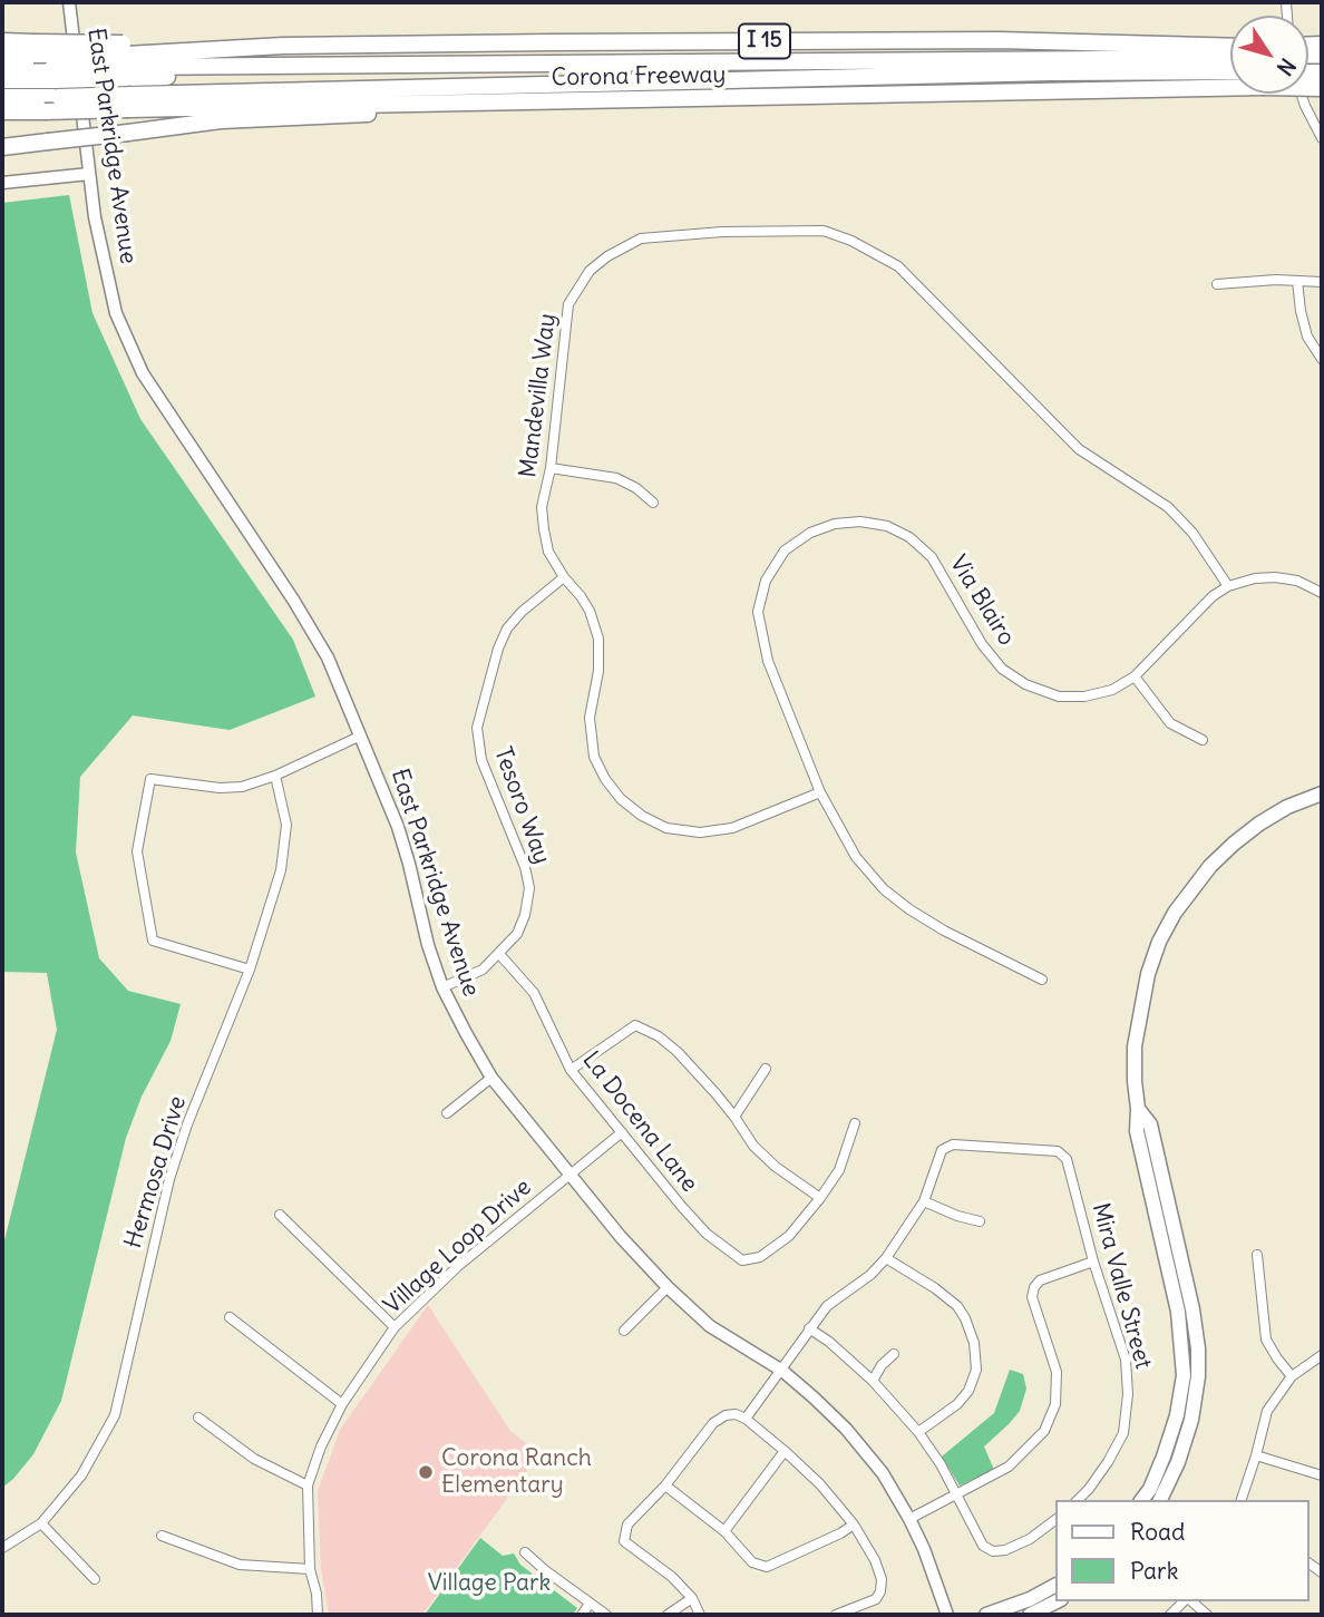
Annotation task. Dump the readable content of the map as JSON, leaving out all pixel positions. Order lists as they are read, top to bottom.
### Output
{
  "streets": {
    "highway": ["I 15", "Corona Freeway"],
    "main road": ["East Parkridge Avenue"],
    "street": [
      "Mandevilla Way",
      "Via Blairo",
      "Tesoro Way",
      "La Docena Lane",
      "Hermosa Drive",
      "Village Loop Drive",
      "Mira Valle Street"
    ]
  },
  "crossings": [
    ["East Parkridge Avenue", "Tesoro Way"],
    ["East Parkridge Avenue", "Village Loop Drive"],
    ["Mandevilla Way", "Via Blairo"],
    ["Mandevilla Way", "Tesoro Way"],
    ["Tesoro Way", "La Docena Lane"],
    ["La Docena Lane", "Village Loop Drive"]
  ],
  "parks": ["Village Park"],
  "places": ["Corona Ranch Elementary"],
  "legend": ["Road", "Park"],
  "north": "bottom right"
}
